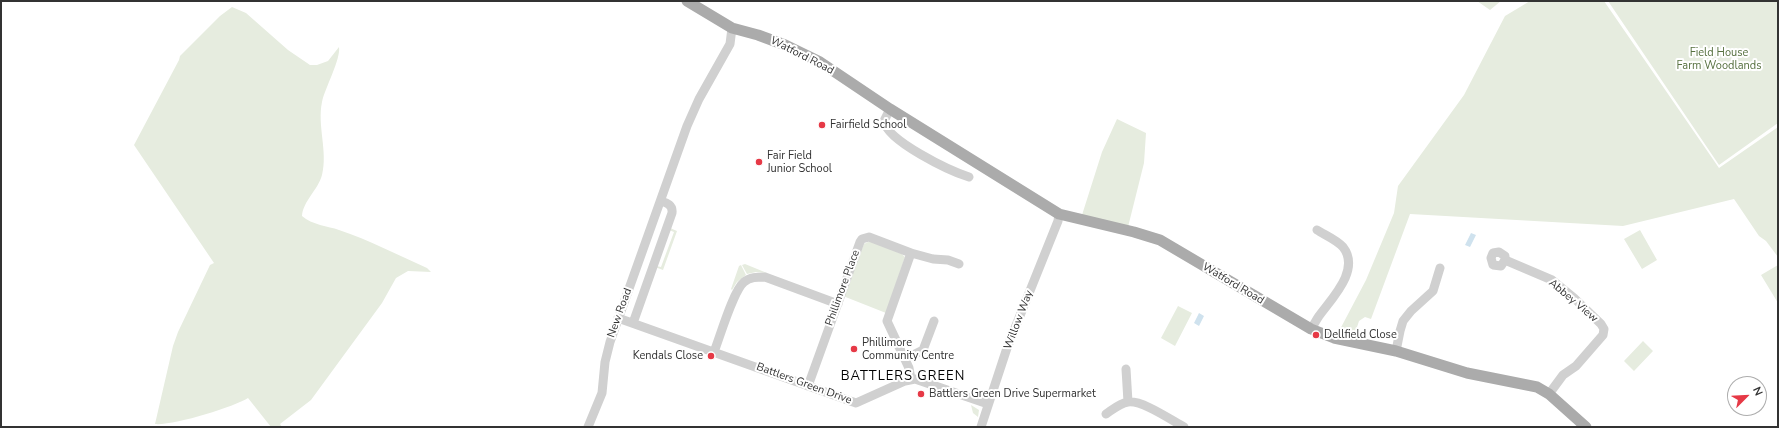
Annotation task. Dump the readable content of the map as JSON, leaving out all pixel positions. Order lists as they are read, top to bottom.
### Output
{
  "streets": {
    "main road": ["Watford Road"],
    "street": [
      "Phillimore Place",
      "Abbey View",
      "New Road",
      "Willow Way",
      "Battlers Green Drive"
    ]
  },
  "crossings": [
    ["Watford Road", "Abbey View"],
    ["Watford Road", "New Road"],
    ["Watford Road", "Willow Way"],
    ["Phillimore Place", "Battlers Green Drive"],
    ["New Road", "Battlers Green Drive"]
  ],
  "districts": ["BATTLERS GREEN"],
  "parks": ["Field House Farm Woodlands"],
  "places": [
    "Fairfield School",
    "Fair Field Junior School",
    "Dellfield Close",
    "Phillimore Community Centre",
    "Kendals Close",
    "Battlers Green Drive Supermarket"
  ],
  "north": "top right"
}
